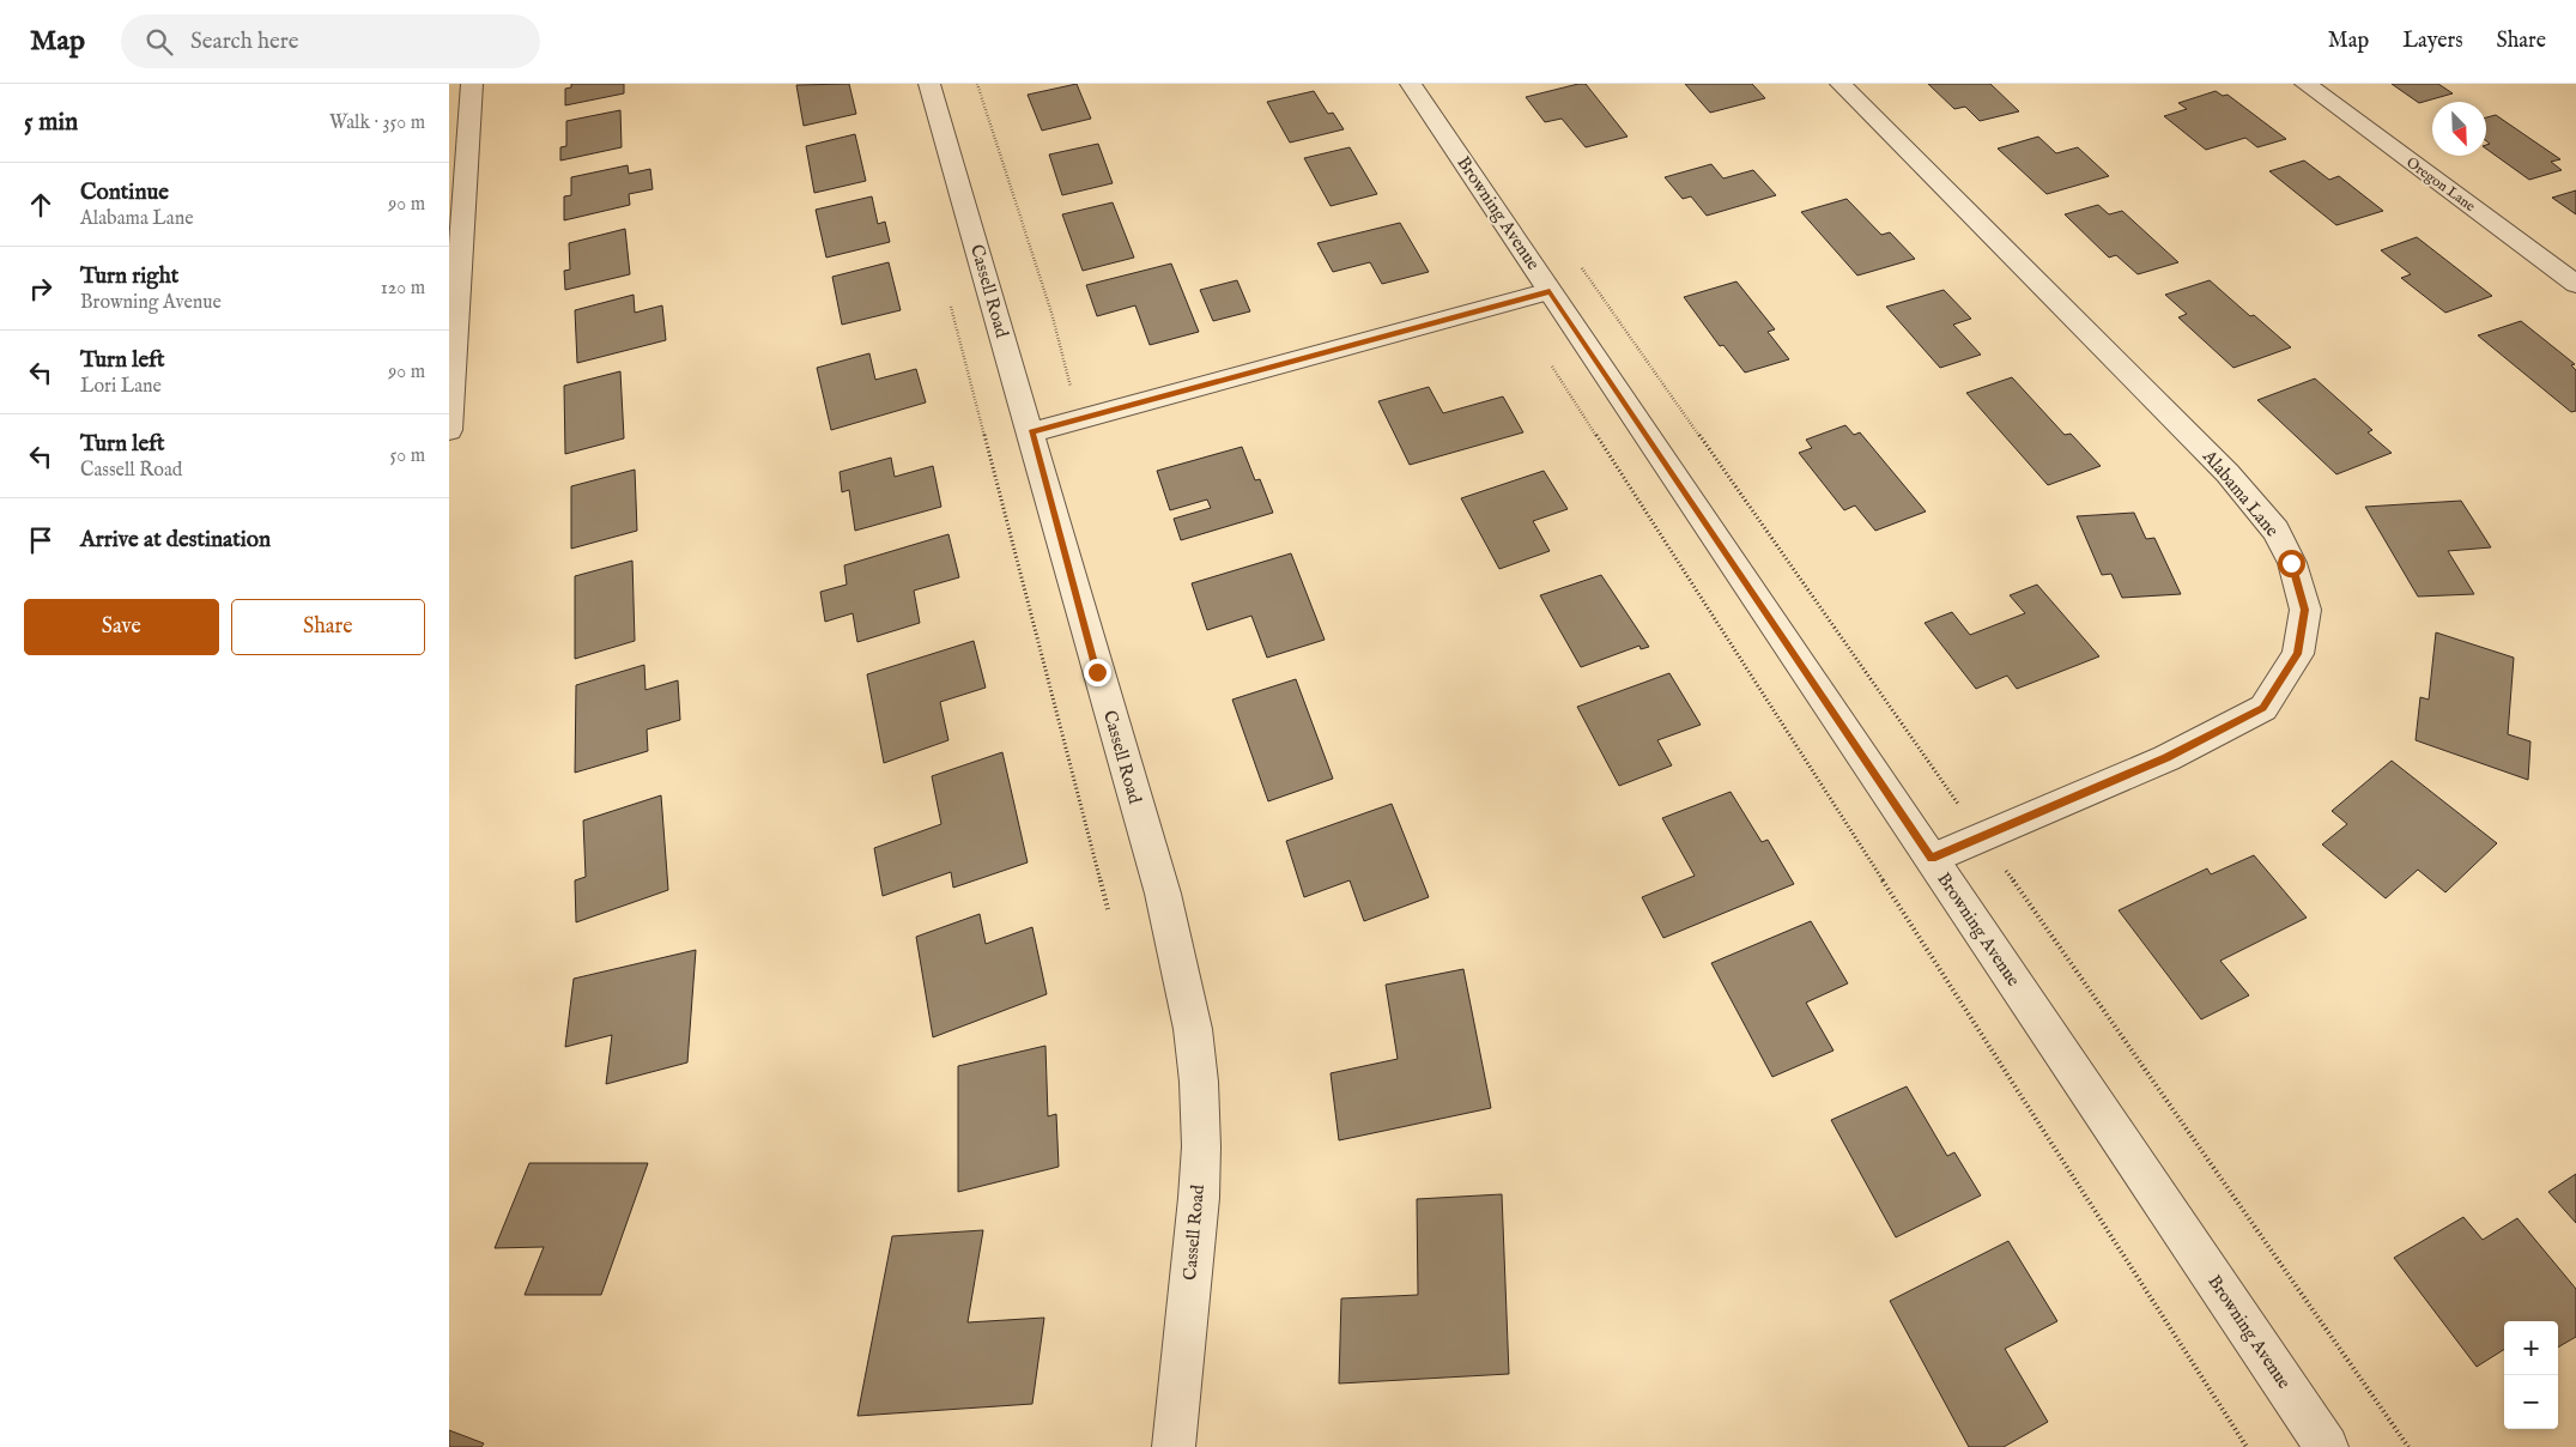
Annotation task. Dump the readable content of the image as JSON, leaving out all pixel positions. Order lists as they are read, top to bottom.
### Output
{
  "streets": {
    "street": [
      "Oregon Lane",
      "Browning Avenue",
      "Cassell Road",
      "Alabama Lane"
    ]
  },
  "crossings": [
    ["Browning Avenue", "Alabama Lane"]
  ],
  "north": "bottom right",
  "page": {
    "header": "Map",
    "search": "Search here",
    "nav": ["Map", "Layers", "Share"],
    "heading": ["5 min", "Walk · 350 m"],
    "list": [
      ["Continue", "Alabama Lane", "90 m"],
      ["Turn right", "Browning Avenue", "120 m"],
      ["Turn left", "Lori Lane", "90 m"],
      ["Turn left", "Cassell Road", "50 m"],
      "Arrive at destination"
    ],
    "buttons": ["Save", "Share"],
    "map_buttons": ["+", "−"]
  }
}
